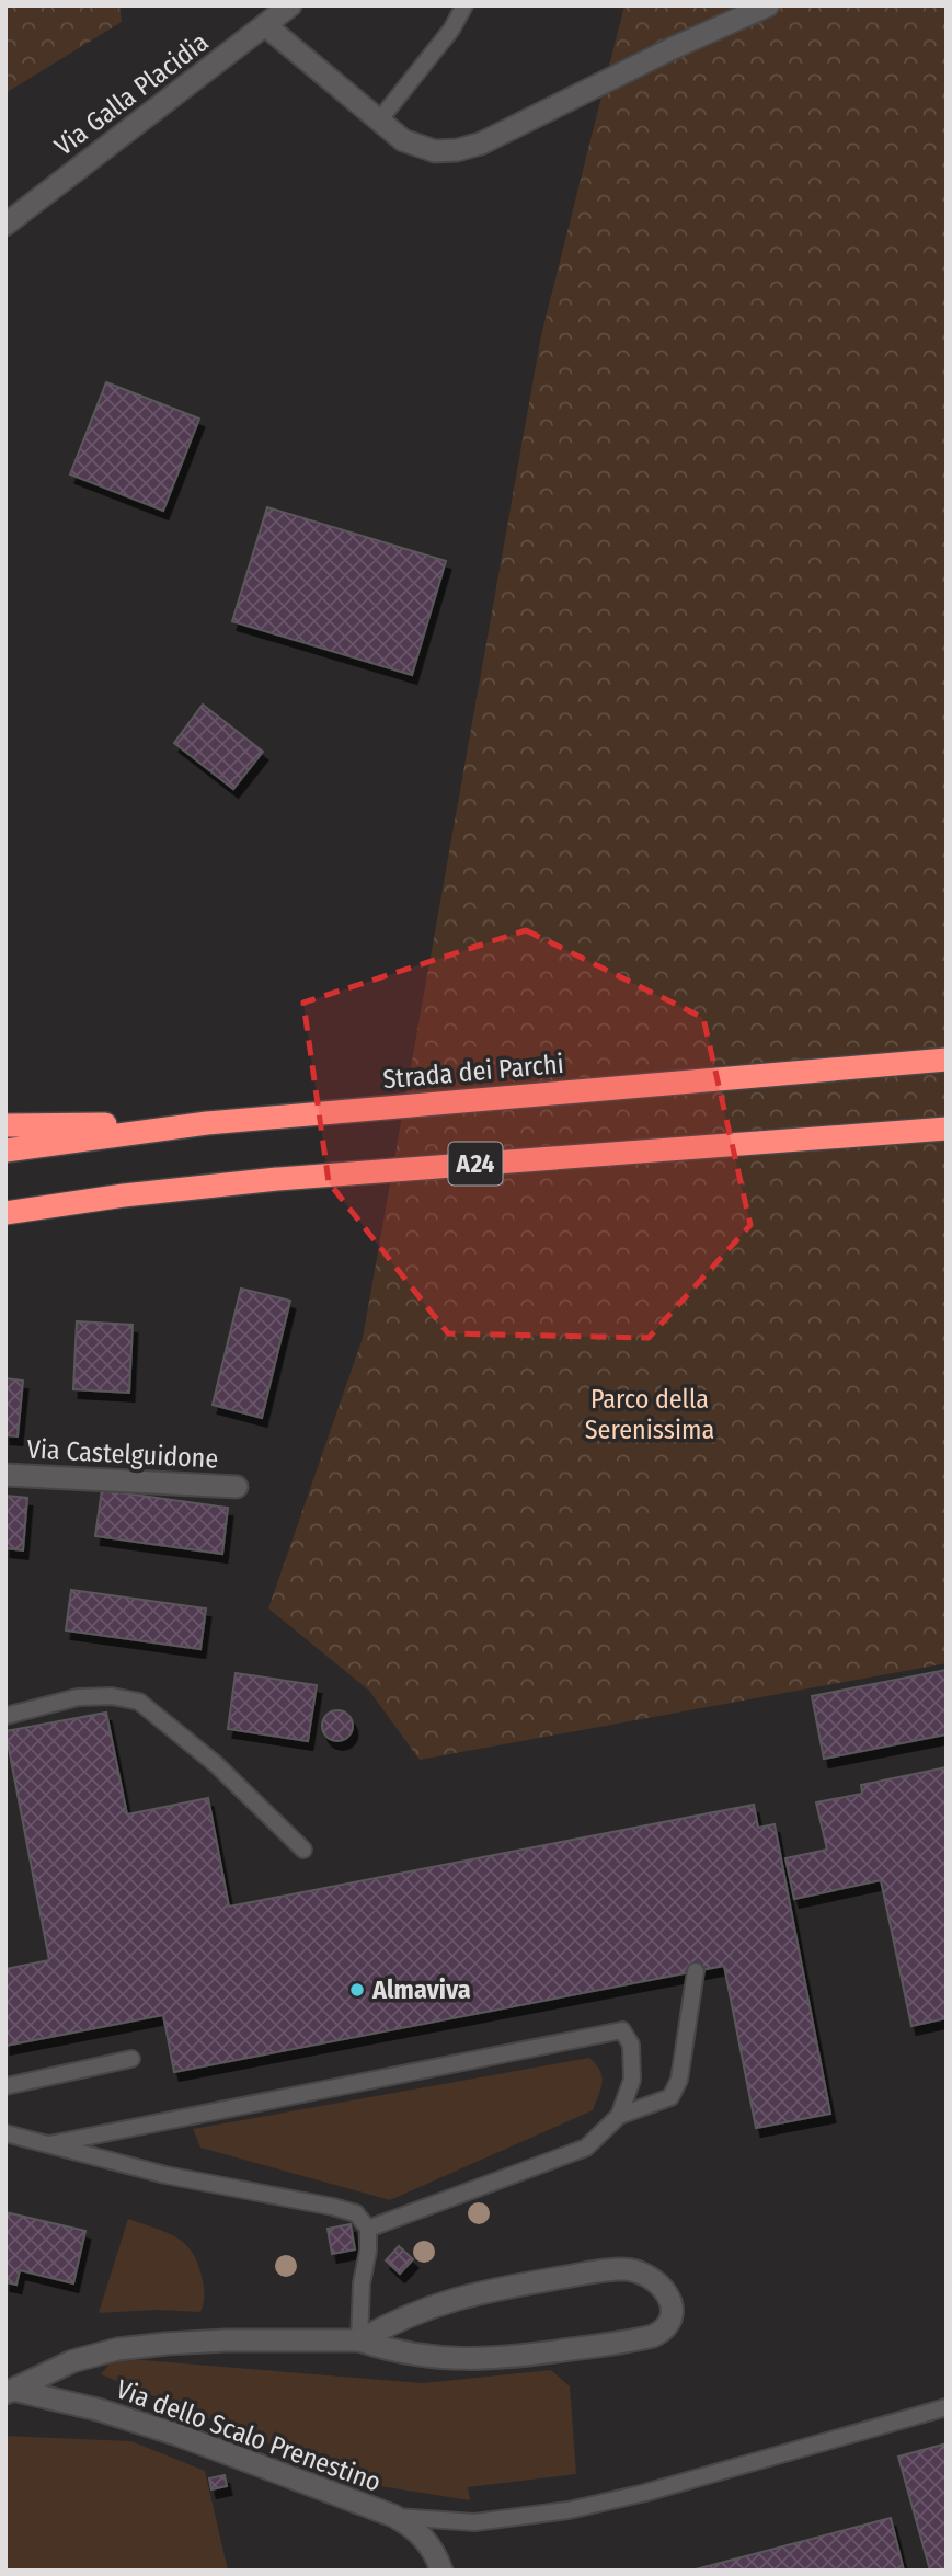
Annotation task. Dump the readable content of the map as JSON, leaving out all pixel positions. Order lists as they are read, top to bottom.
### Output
{
  "streets": {
    "highway": ["Strada dei Parchi", "A24"],
    "street": ["Via Galla Placidia", "Via Castelguidone", "Via dello Scalo Prenestino"]
  },
  "parks": ["Parco della Serenissima"],
  "places": ["Almaviva"]
}
